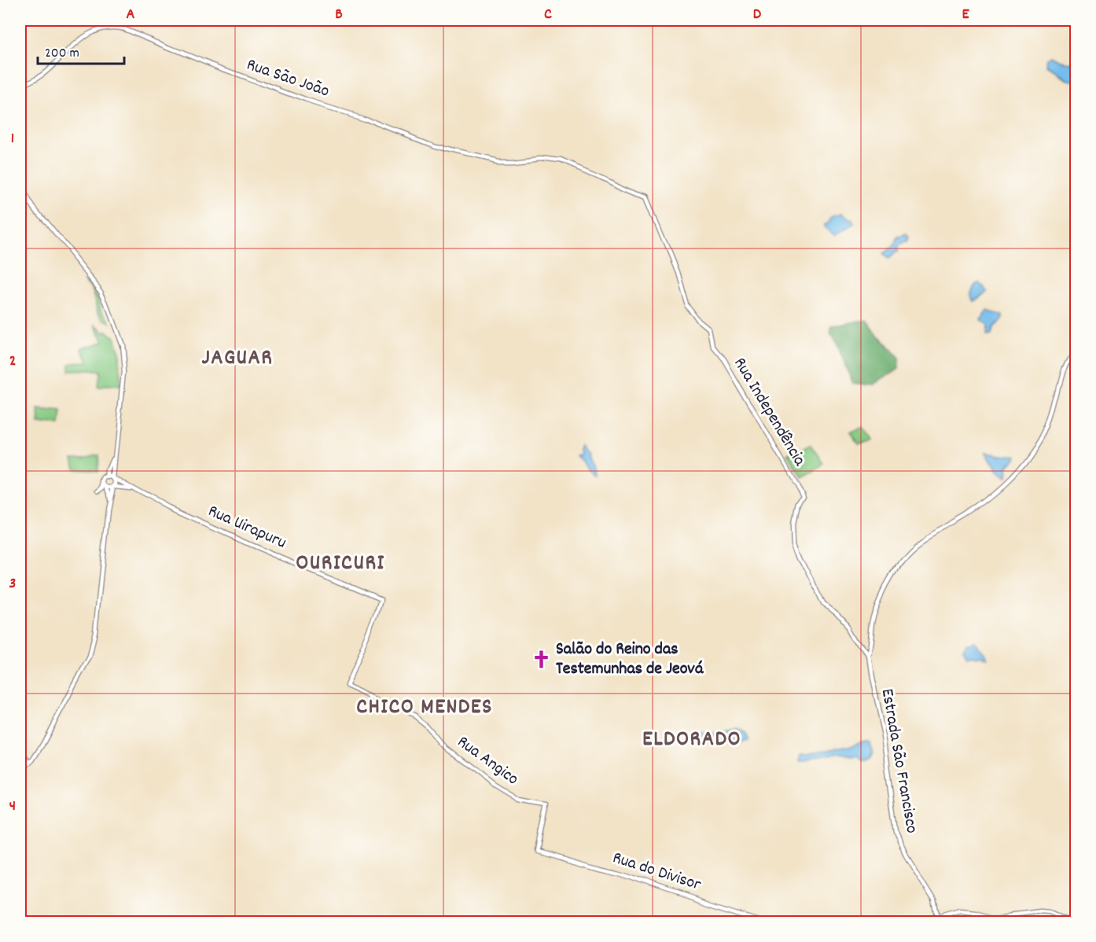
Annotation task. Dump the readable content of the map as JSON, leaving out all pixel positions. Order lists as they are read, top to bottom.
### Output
{
  "streets": {
    "street": [
      "Rua São João",
      "Rua Independência",
      "Rua Uirapuru",
      "Rua Angico",
      "Estrada São Francisco",
      "Rua do Divisor"
    ]
  },
  "crossings": [
    ["Rua São João", "Rua Independência"],
    ["Rua Independência", "Estrada São Francisco"],
    ["Rua Uirapuru", "Rua Angico"],
    ["Rua Angico", "Rua do Divisor"]
  ],
  "districts": [
    "JAGUAR",
    "OURICURI",
    "CHICO MENDES",
    "ELDORADO"
  ],
  "places": {
    "church": ["Salão do Reino das Testemunhas de Jeová"]
  },
  "scale_bar": "200 m",
  "grid": {
    "columns": [
      "A",
      "B",
      "C",
      "D",
      "E"
    ],
    "rows": [
      "1",
      "2",
      "3",
      "4"
    ]
  }
}
